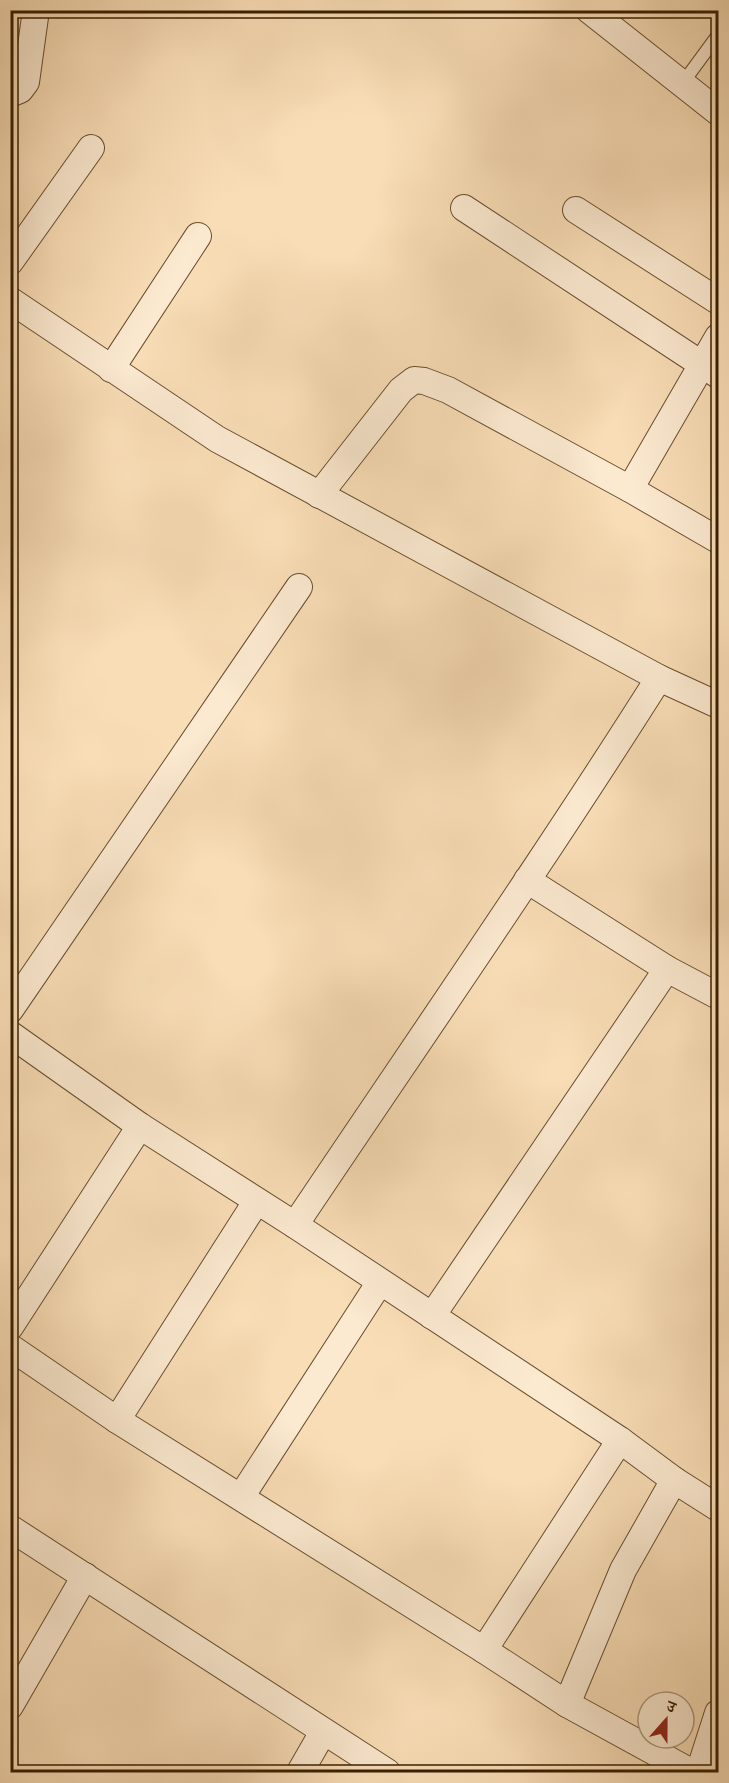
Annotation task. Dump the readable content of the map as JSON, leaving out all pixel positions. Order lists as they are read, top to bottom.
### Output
{
  "north": "top"
}
